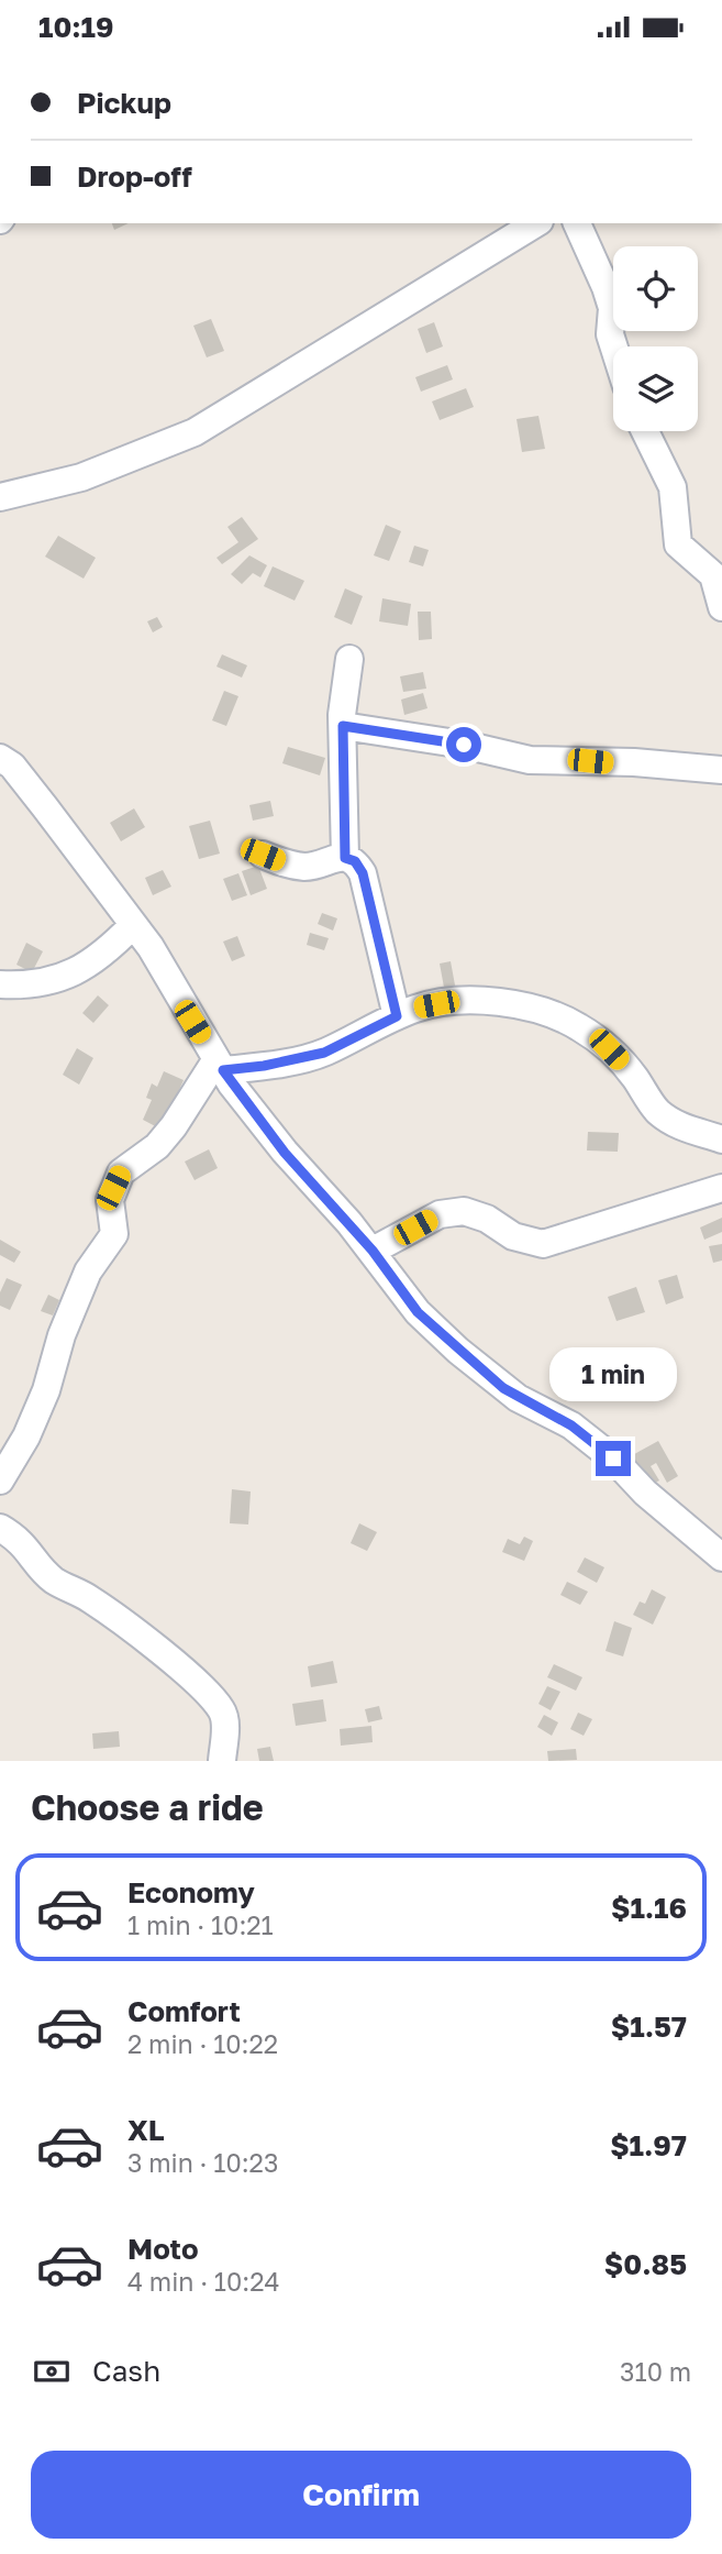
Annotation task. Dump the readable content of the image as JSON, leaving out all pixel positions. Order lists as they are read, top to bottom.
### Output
{
  "page": {
    "status": "10:19",
    "banner": ["Pickup", "Drop-off"],
    "bubble": "1 min",
    "heading": "Choose a ride",
    "list": [
      {
        "name": "Economy",
        "note": "1 min · 10:21",
        "value": "$1.16"
      },
      {
        "name": "Comfort",
        "note": "2 min · 10:22",
        "value": "$1.57"
      },
      {
        "name": "XL",
        "note": "3 min · 10:23",
        "value": "$1.97"
      },
      {
        "name": "Moto",
        "note": "4 min · 10:24",
        "value": "$0.85"
      }
    ],
    "pay": ["Cash", "310 m"],
    "buttons": "Confirm"
  }
}
